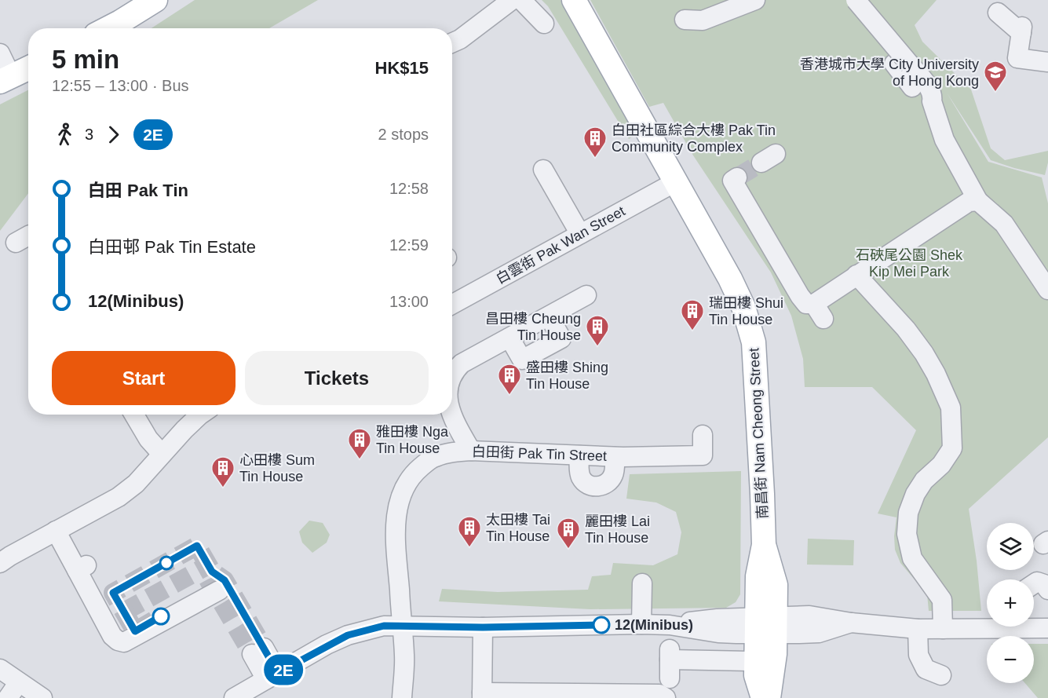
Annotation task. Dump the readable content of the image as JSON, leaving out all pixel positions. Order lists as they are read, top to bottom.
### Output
{
  "streets": {
    "main road": ["南昌街 Nam Cheong Street"],
    "street": ["白雲街 Pak Wan Street", "白田街 Pak Tin Street"]
  },
  "crossings": [
    ["白雲街 Pak Wan Street", "南昌街 Nam Cheong Street"]
  ],
  "parks": ["石硤尾公園 Shek Kip Mei Park"],
  "places": {
    "school or university": ["香港城市大學 City University of Hong Kong"],
    "building": [
      "白田社區綜合大樓 Pak Tin Community Complex",
      "瑞田樓 Shui Tin House",
      "昌田樓 Cheung Tin House",
      "盛田樓 Shing Tin House",
      "雅田樓 Nga Tin House",
      "心田樓 Sum Tin House",
      "太田樓 Tai Tin House",
      "麗田樓 Lai Tin House"
    ],
    "other": ["12(Minibus)"]
  },
  "lines": ["bus line 2E"],
  "page": {
    "on_map": "2E",
    "heading": ["5 min", "12:55 – 13:00 · Bus", "HK$15"],
    "legs": ["3", "2E", "2 stops"],
    "list": [
      {
        "name": "白田 Pak Tin",
        "value": "12:58"
      },
      {
        "name": "白田邨 Pak Tin Estate",
        "value": "12:59"
      },
      {
        "name": "12(Minibus)",
        "value": "13:00"
      }
    ],
    "buttons": ["Start", "Tickets"],
    "map_buttons": ["+", "−"]
  }
}
